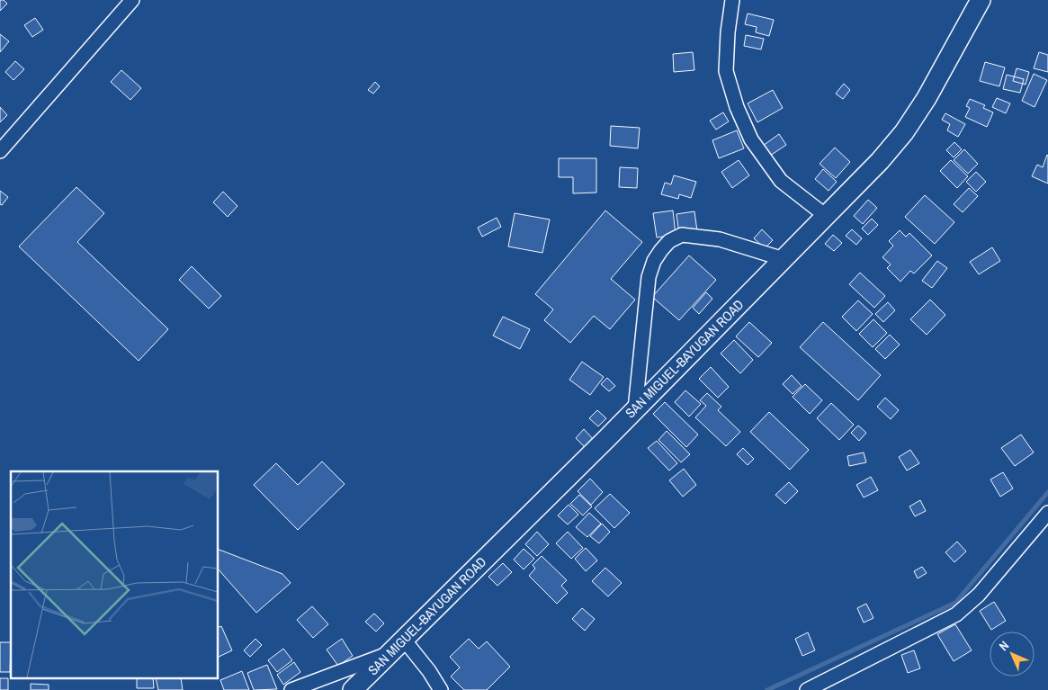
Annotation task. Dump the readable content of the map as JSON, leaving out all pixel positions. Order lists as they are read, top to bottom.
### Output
{
  "streets": {
    "main road": ["SAN MIGUEL-BAYUGAN ROAD"]
  },
  "north": "top left"
}
